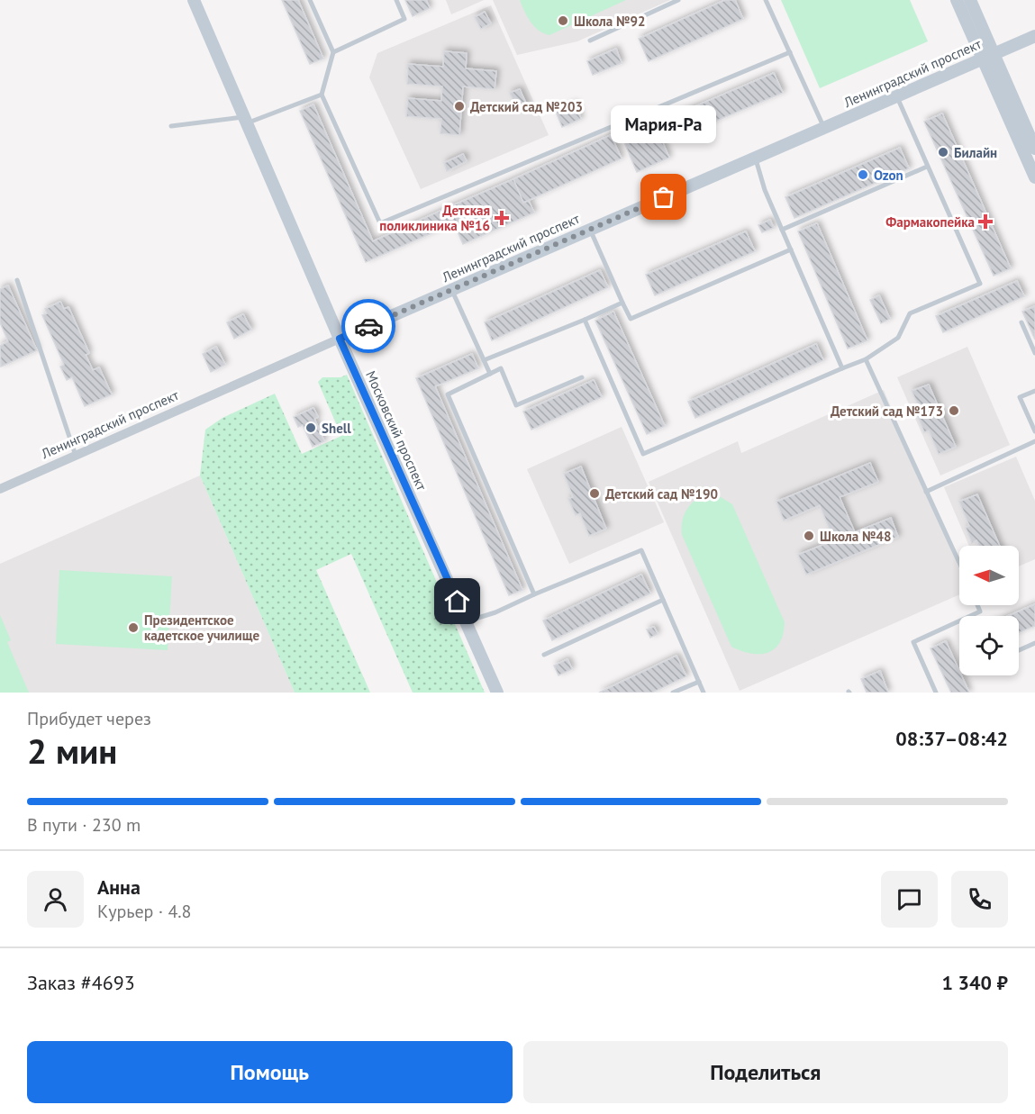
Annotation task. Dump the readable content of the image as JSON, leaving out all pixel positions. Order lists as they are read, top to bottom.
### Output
{
  "streets": {
    "street": ["Ленинградский проспект", "Московский проспект"]
  },
  "crossings": [
    ["Ленинградский проспект", "Московский проспект"]
  ],
  "places": {
    "other": [
      "Школа №92",
      "Детский сад №203",
      "Билайн",
      "Ozon",
      "Мария-Ра",
      "Детский сад №173",
      "Shell",
      "Детский сад №190",
      "Школа №48",
      "Президентское кадетское училище"
    ],
    "health": ["Детская поликлиника №16", "Фармакопейка"]
  },
  "north": "left",
  "page": {
    "bubble": "Мария-Ра",
    "heading": ["2 мин", "Прибудет через", "08:37–08:42"],
    "panel": [
      "Анна",
      "Курьер · 4.8",
      "Заказ #4693",
      "1 340 ₽"
    ],
    "bar": "В пути · 230 m",
    "buttons": ["Помощь", "Поделиться"]
  }
}
